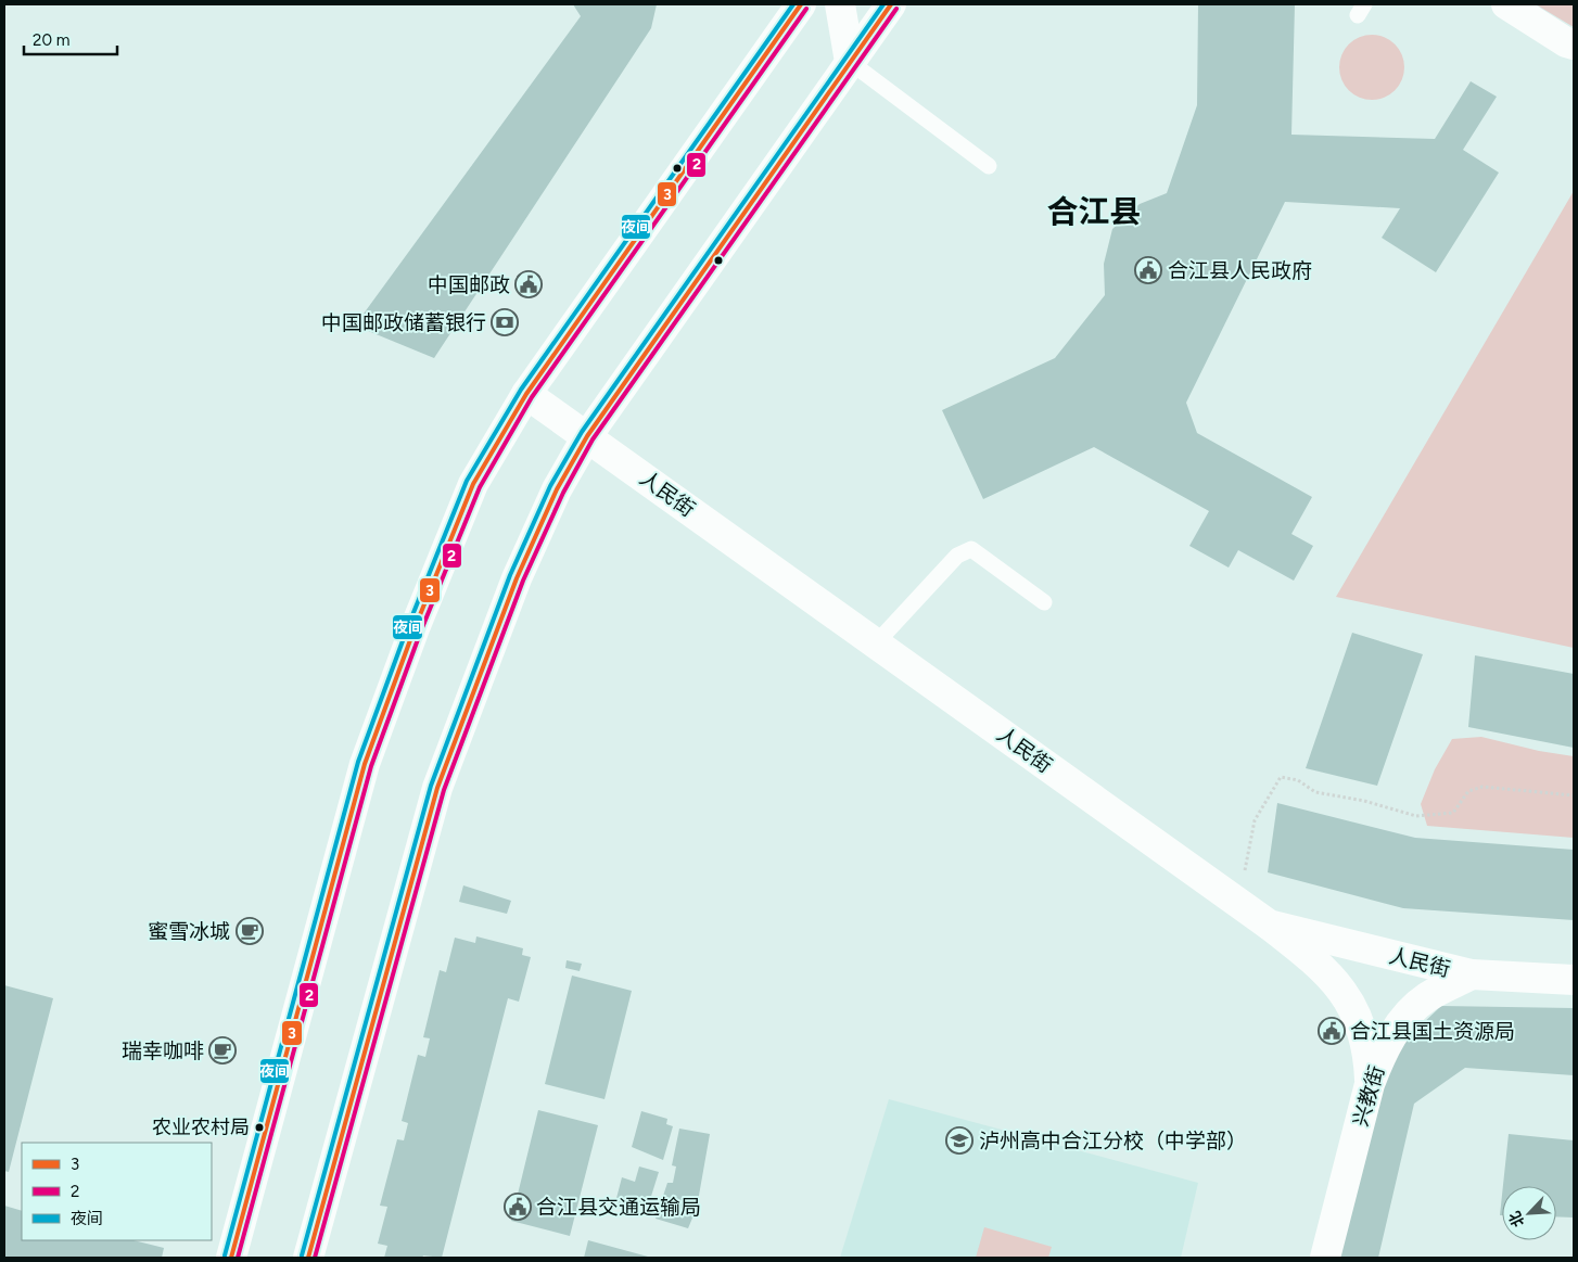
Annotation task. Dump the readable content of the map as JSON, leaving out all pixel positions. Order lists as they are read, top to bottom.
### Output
{
  "streets": {
    "main road": ["人民街", "兴教街"]
  },
  "crossings": [
    ["人民街", "兴教街"]
  ],
  "districts": ["合江县"],
  "places": {
    "public building": [
      "合江县人民政府",
      "中国邮政",
      "合江县国土资源局",
      "合江县交通运输局"
    ],
    "bank": ["中国邮政储蓄银行"],
    "cafe": ["蜜雪冰城", "瑞幸咖啡"],
    "other": ["农业农村局"],
    "school or university": ["泸州高中合江分校（中学部）"]
  },
  "lines": ["transit line 3", "transit line 夜间", "transit line 2"],
  "legend": ["3", "2", "夜间"],
  "scale_bar": "20 m",
  "north": "bottom left"
}
